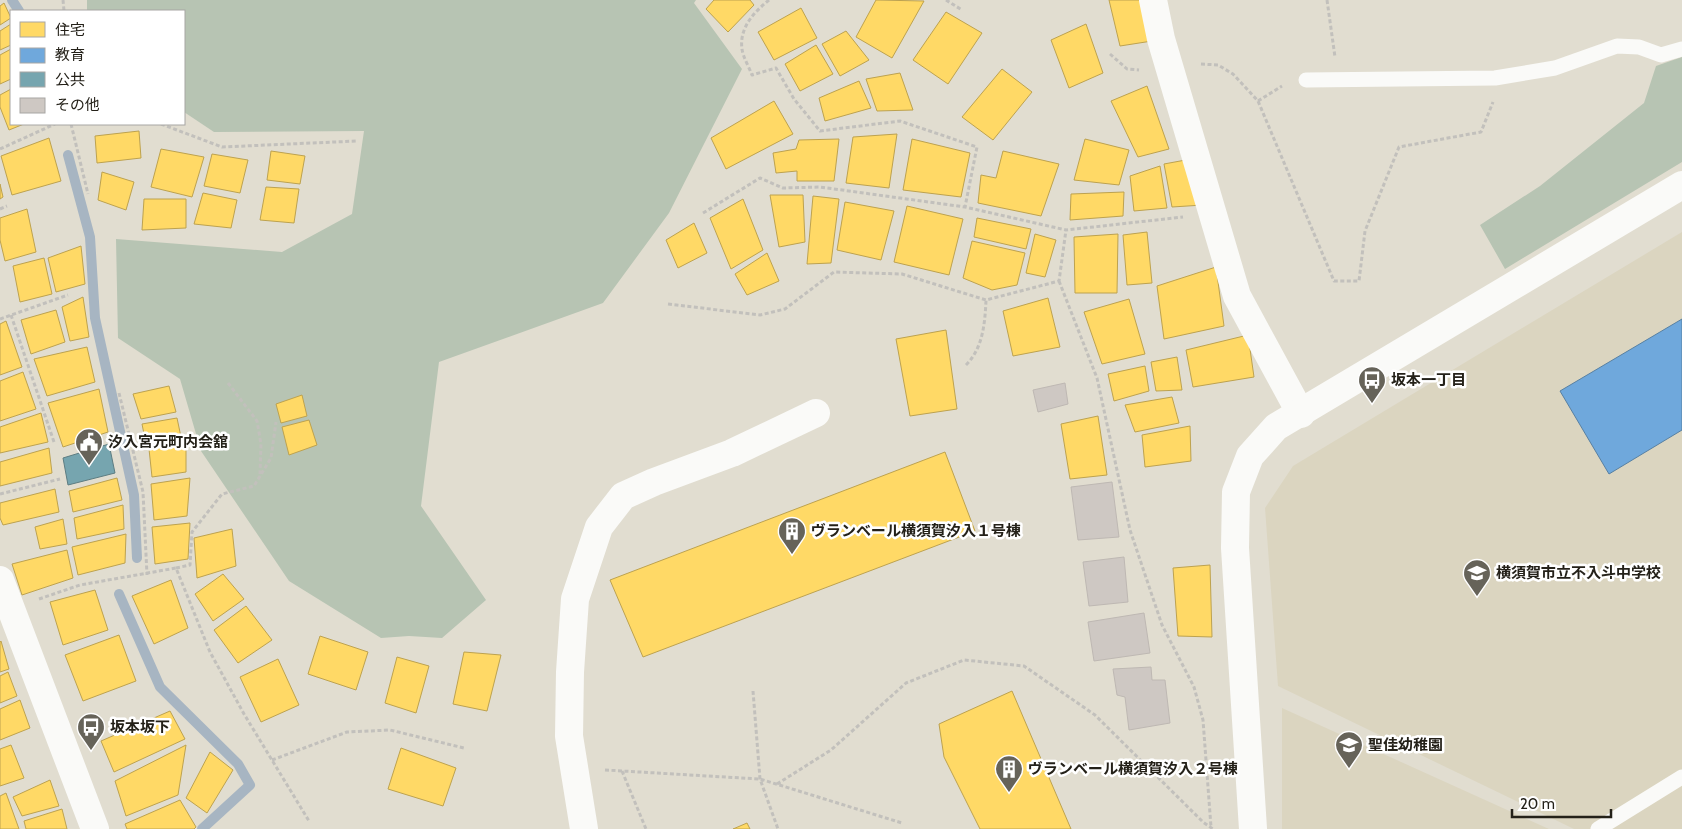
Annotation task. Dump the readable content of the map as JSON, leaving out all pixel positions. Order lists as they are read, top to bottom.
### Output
{
  "places": {
    "bus stop": ["坂本一丁目", "坂本坂下"],
    "public building": ["汐入宮元町内会舘"],
    "building": ["ヴランベール横須賀汐入１号棟", "ヴランベール横須賀汐入２号棟"],
    "school or university": ["横須賀市立不入斗中学校", "聖佳幼稚園"]
  },
  "legend": [
    "住宅",
    "教育",
    "公共",
    "その他"
  ],
  "scale_bar": "20 m"
}
